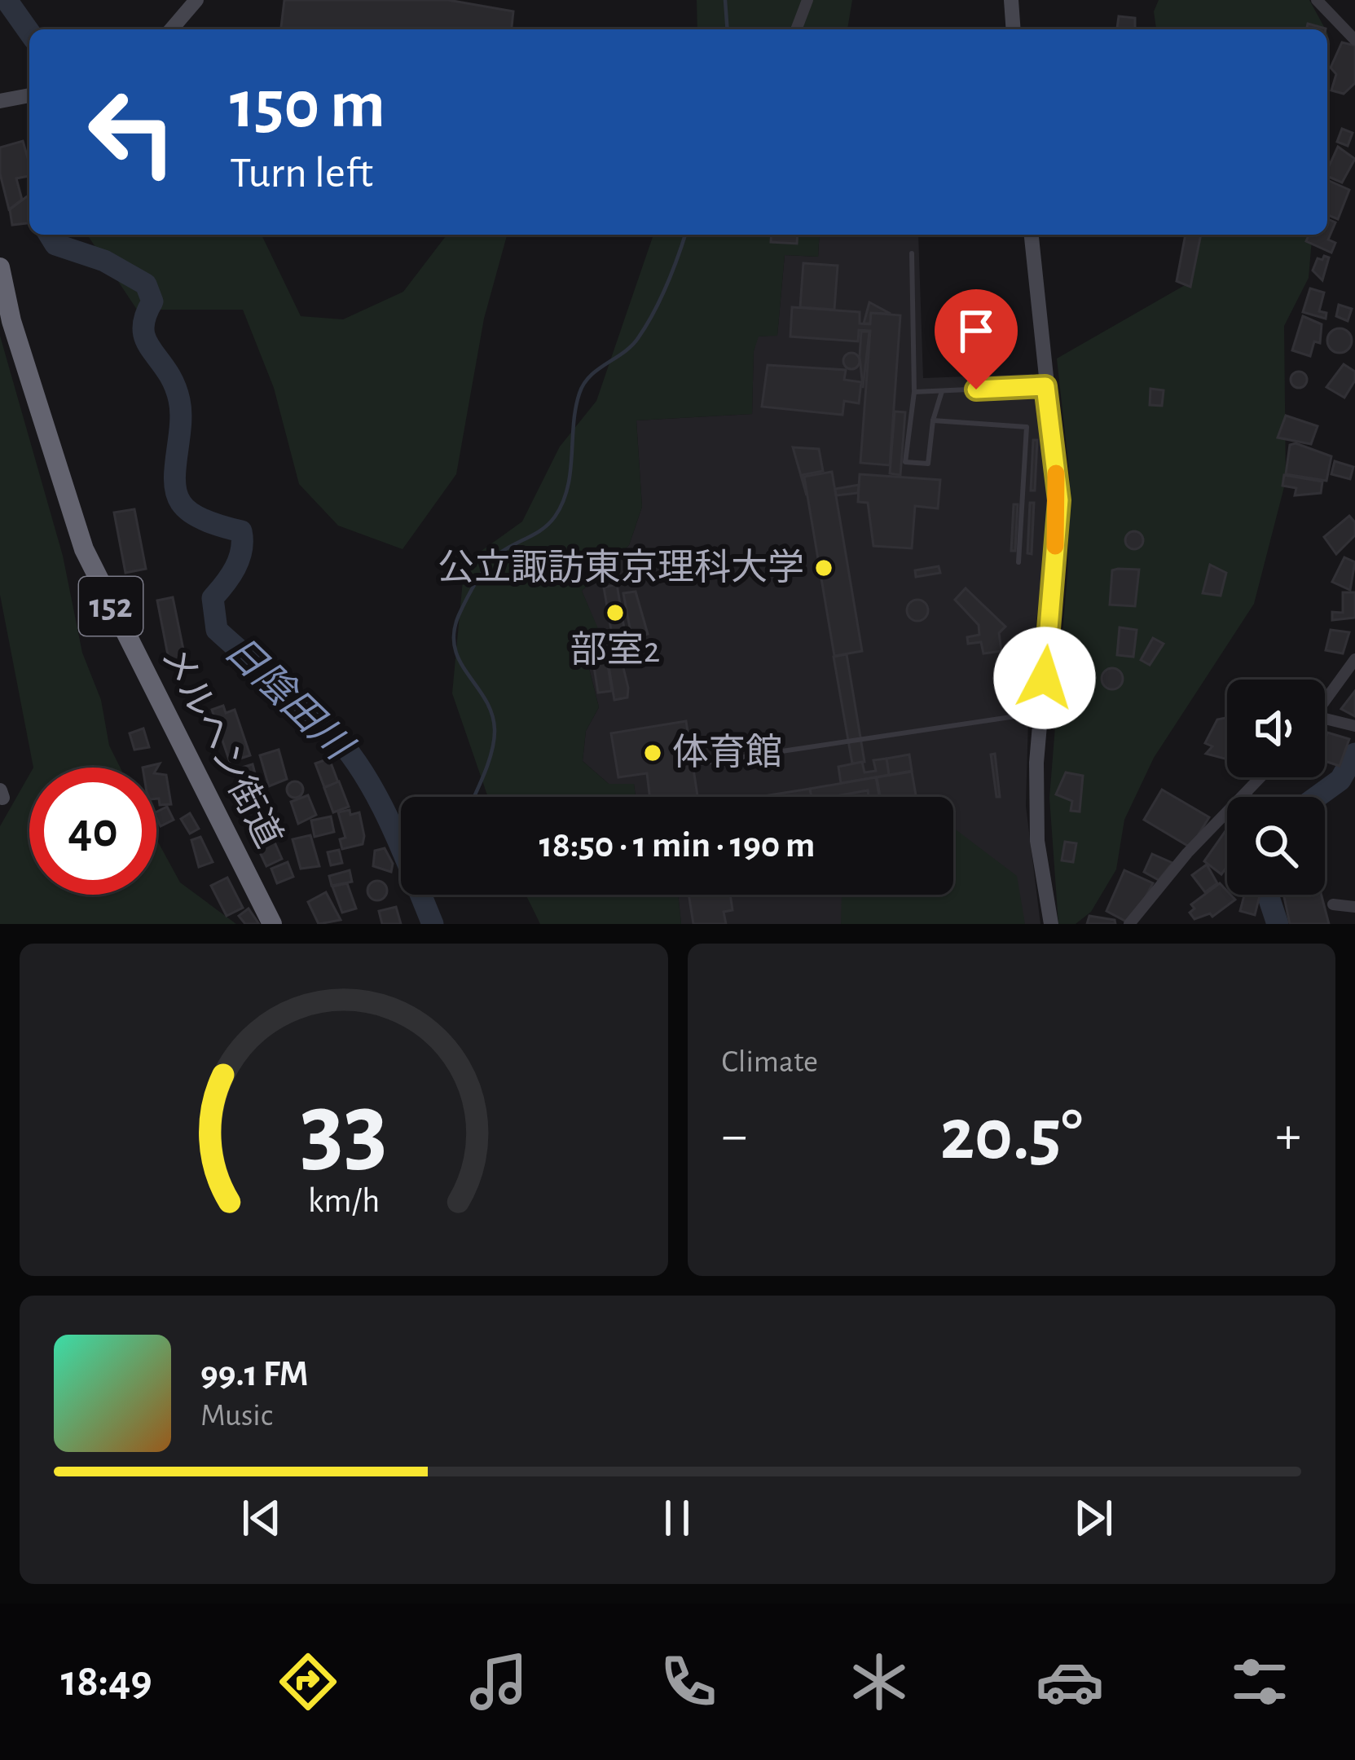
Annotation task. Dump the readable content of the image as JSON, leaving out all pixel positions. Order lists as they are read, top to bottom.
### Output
{
  "streets": {
    "highway": ["152", "メルヘン街道"]
  },
  "water": ["日陰田川"],
  "places": ["公立諏訪東京理科大学", "部室2", "体育館"],
  "page": {
    "turn": ["150 m", "Turn left"],
    "limit": "40",
    "trip": "18:50 · 1 min · 190 m",
    "tile": "Climate",
    "heat": ["−", "20.5°", "+"],
    "song": ["99.1 FM", "Music"],
    "tabs": "18:49",
    "gauge": ["33", "km/h"]
  }
}
